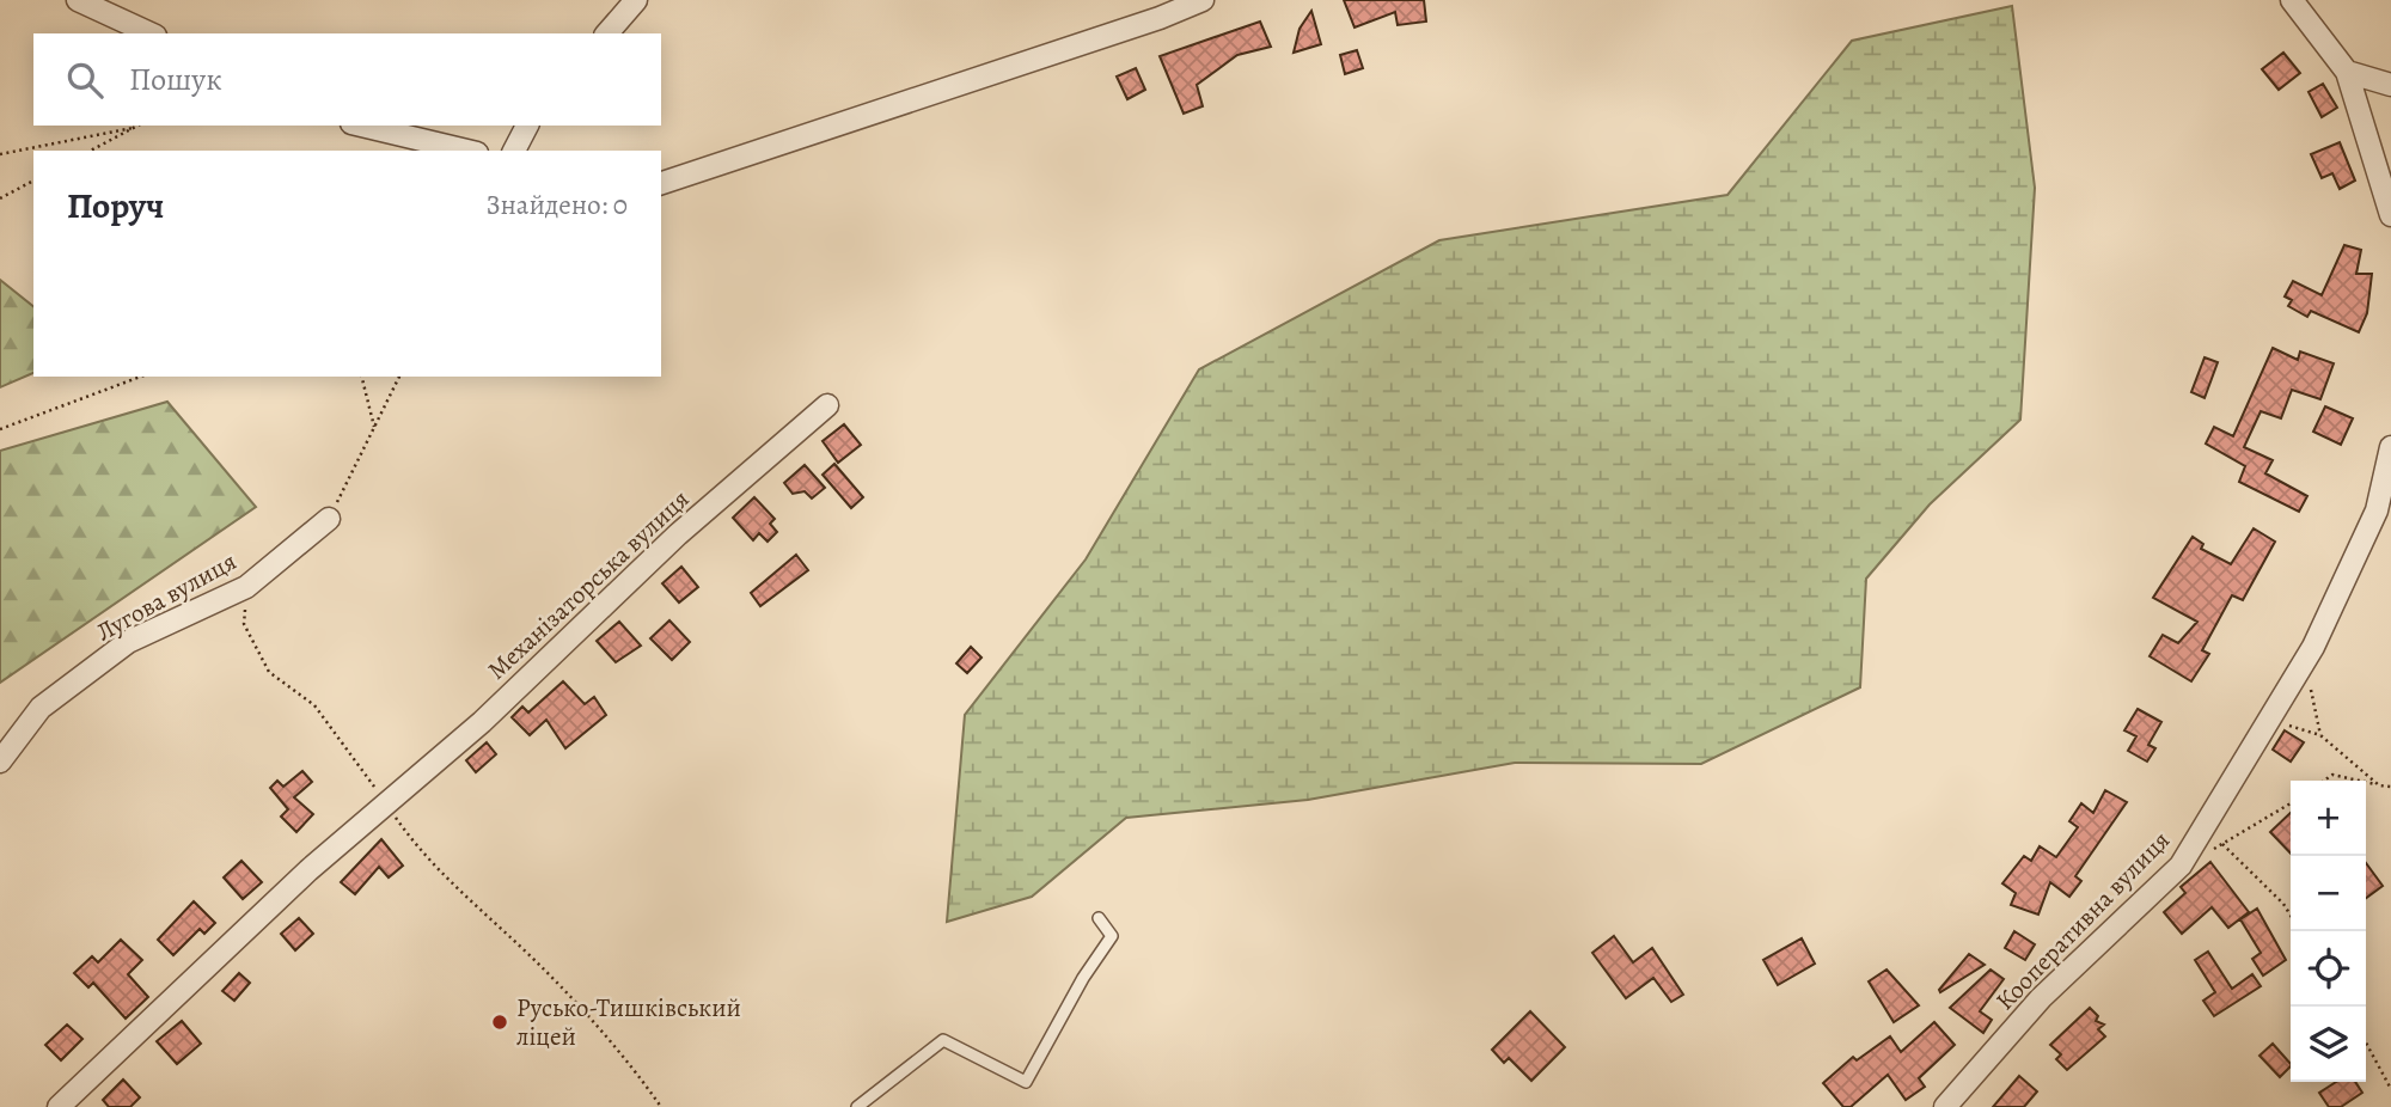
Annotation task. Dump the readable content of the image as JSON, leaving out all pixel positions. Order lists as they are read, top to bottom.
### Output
{
  "streets": {
    "street": ["Механізаторська вулиця", "Лугова вулиця", "Кооперативна вулиця"]
  },
  "places": ["Русько-Тишківський ліцей"],
  "page": {
    "search": "Пошук",
    "heading": ["Поруч", "Знайдено: 0"],
    "map_buttons": ["+", "−"]
  }
}
